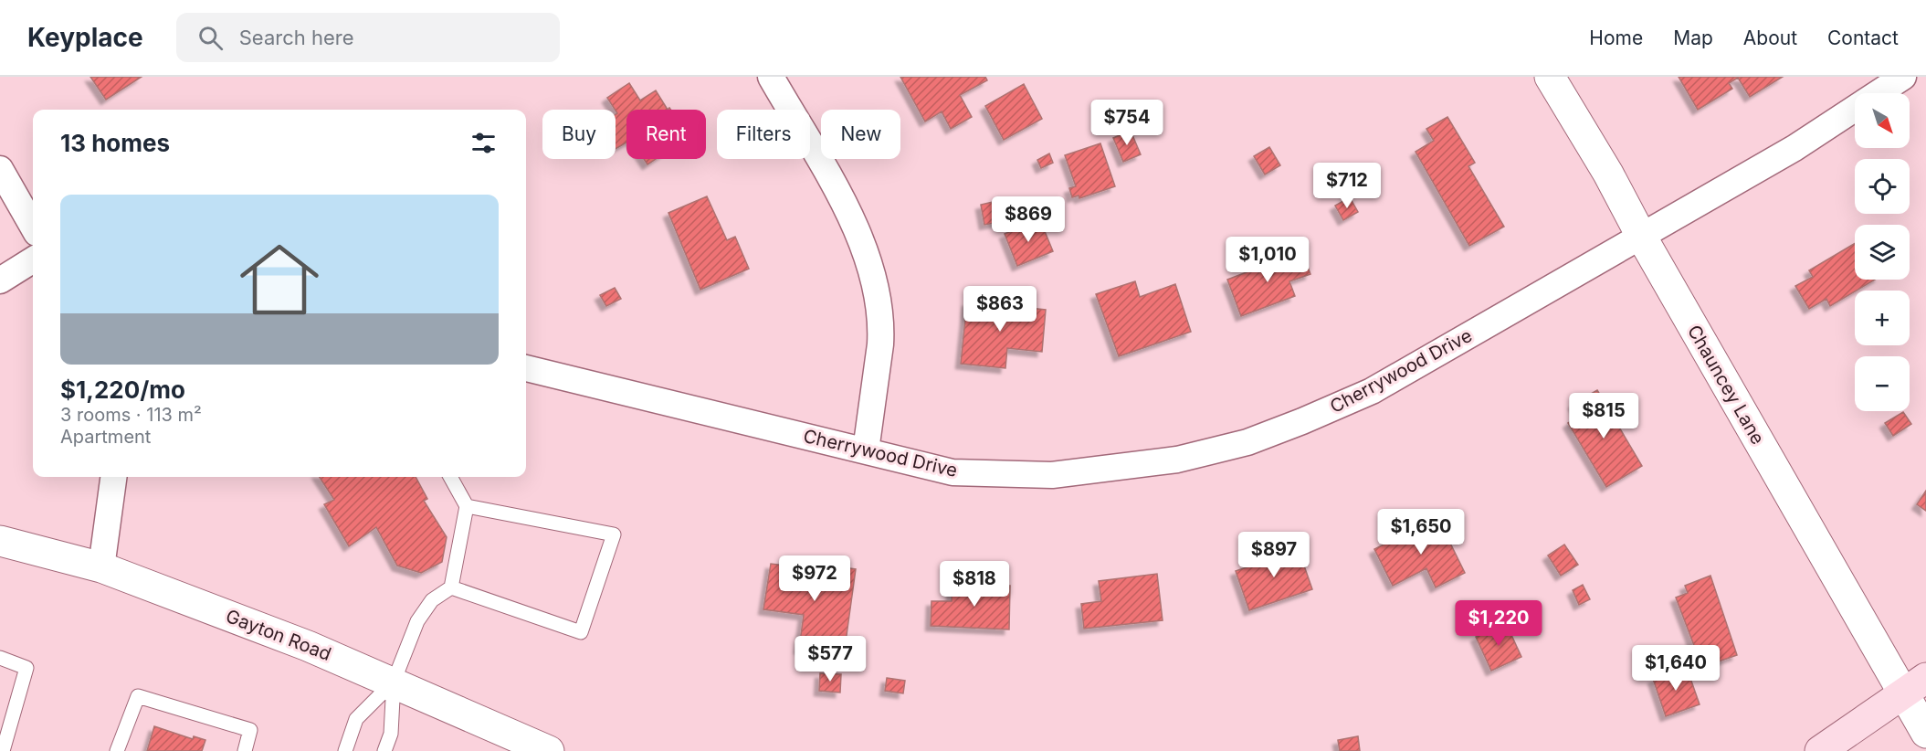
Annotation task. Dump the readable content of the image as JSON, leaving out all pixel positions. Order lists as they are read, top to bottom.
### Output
{
  "streets": {
    "street": ["Cherrywood Drive", "Chauncey Lane", "Gayton Road"]
  },
  "crossings": [
    ["Cherrywood Drive", "Chauncey Lane"]
  ],
  "north": "bottom right",
  "page": {
    "header": "Keyplace",
    "search": "Search here",
    "nav": [
      "Home",
      "Map",
      "About",
      "Contact"
    ],
    "map_buttons": ["+", "−"],
    "price": [
      "$754",
      "$712",
      "$869",
      "$1,010",
      "$863",
      "$815",
      "$1,650",
      "$897",
      "$972",
      "$818",
      "$1,220",
      "$577",
      "$1,640"
    ],
    "chip": [
      "Buy",
      "Rent",
      "Filters",
      "New"
    ],
    "heading": "13 homes",
    "list": [
      {
        "name": "$1,220/mo",
        "note": "3 rooms · 113 m² · Apartment"
      }
    ]
  }
}
